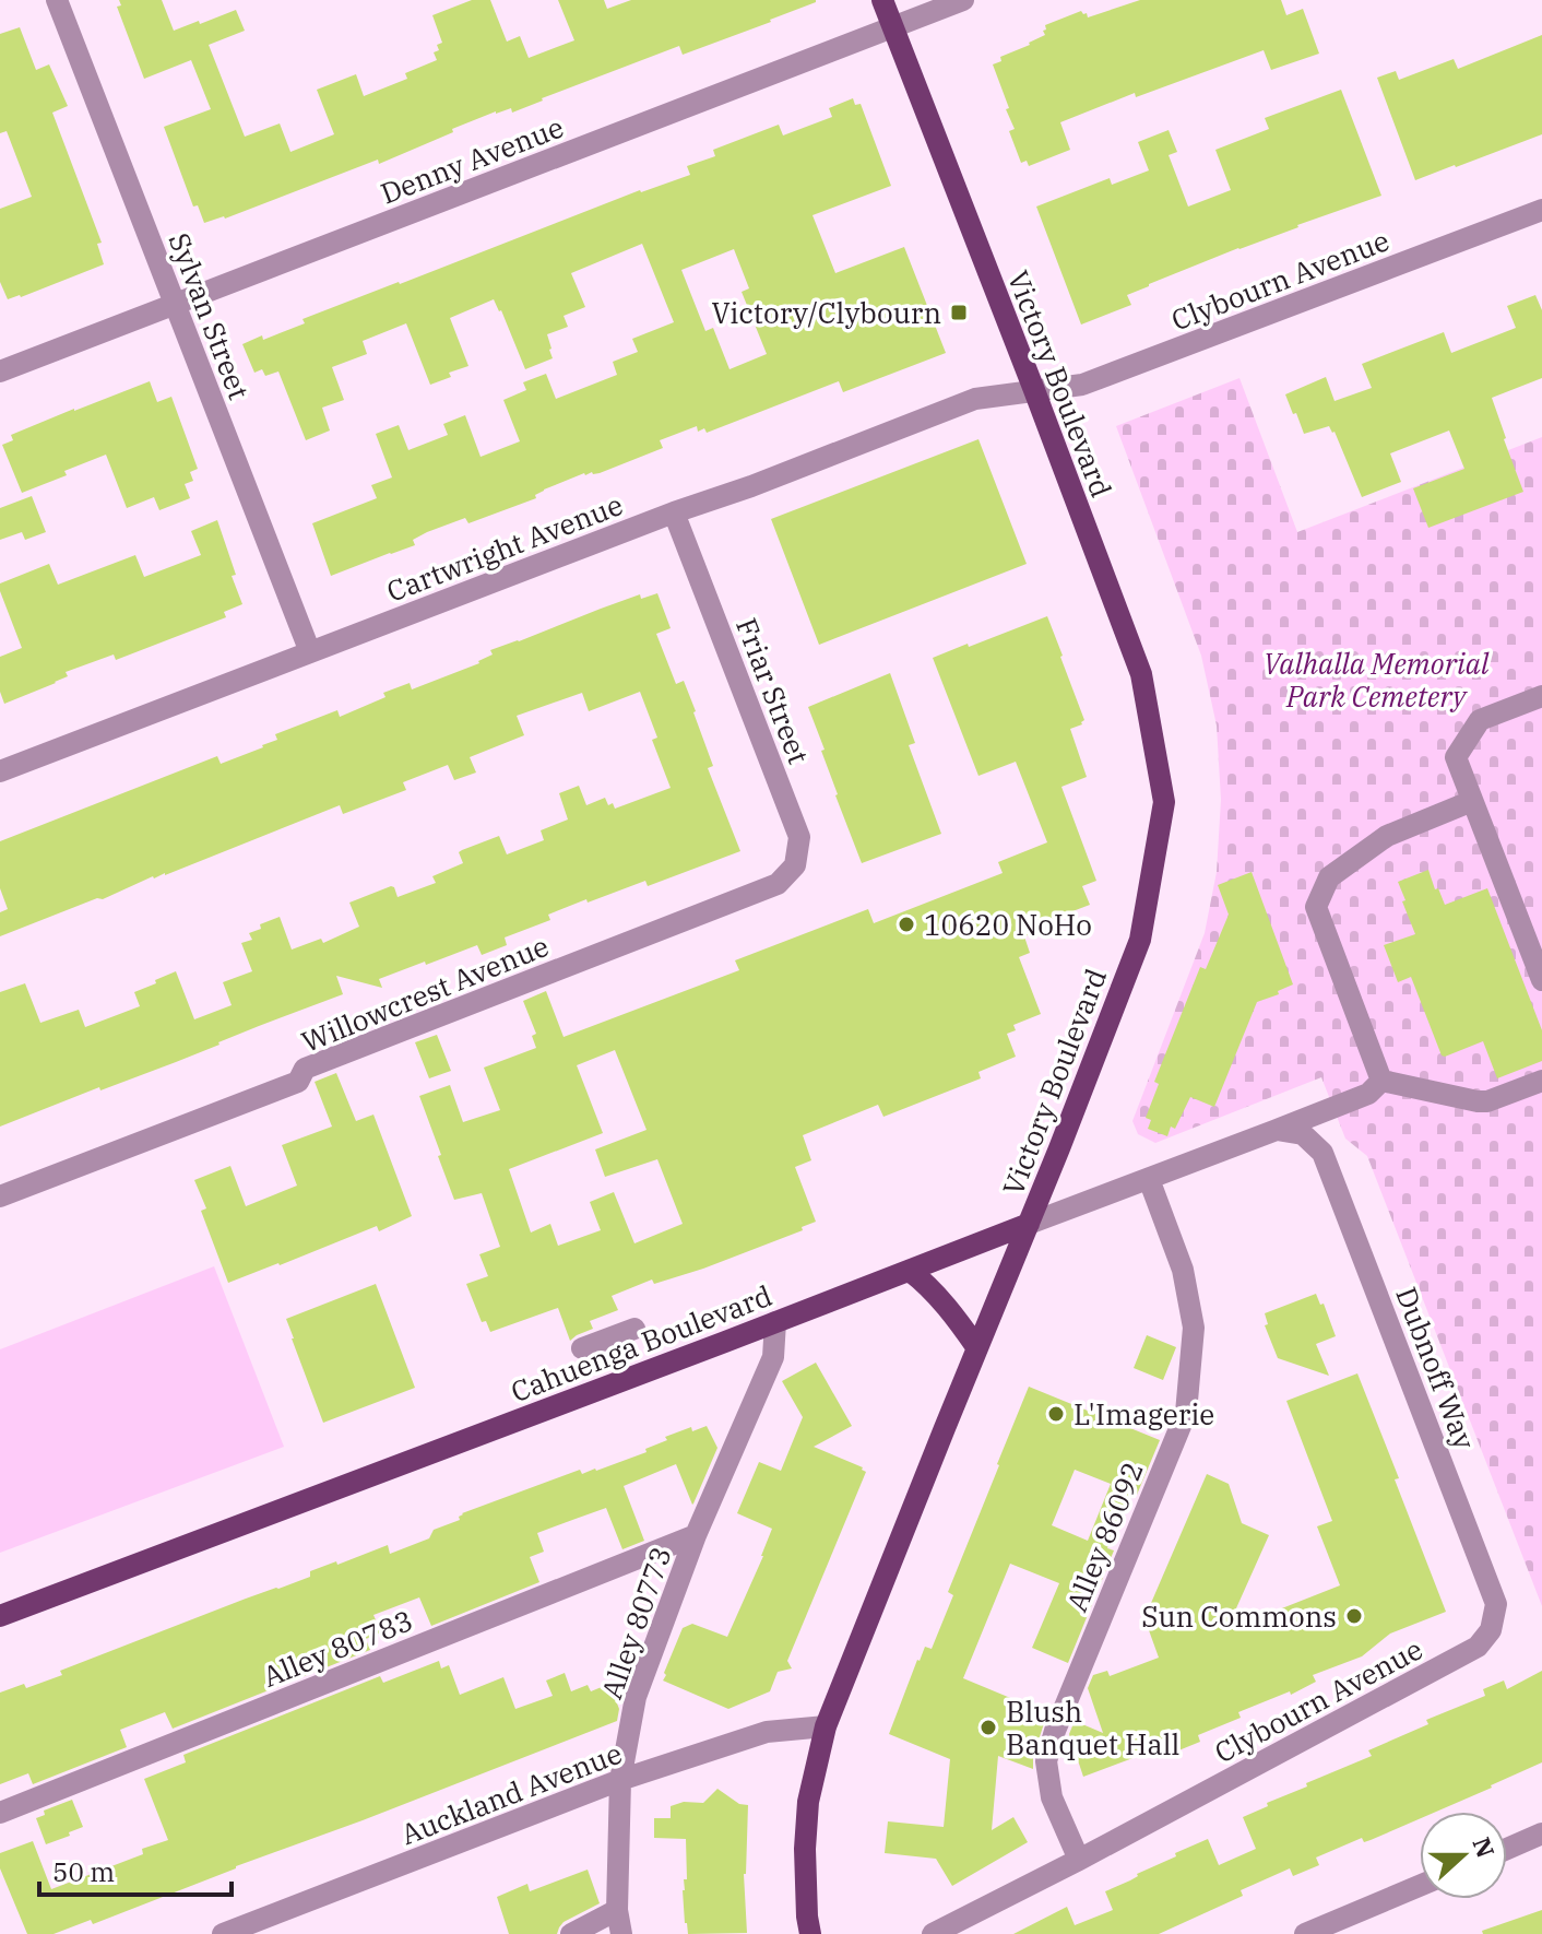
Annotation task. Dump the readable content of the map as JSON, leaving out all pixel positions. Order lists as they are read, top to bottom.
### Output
{
  "streets": {
    "main road": ["Victory Boulevard", "Cahuenga Boulevard"],
    "street": [
      "Denny Avenue",
      "Clybourn Avenue",
      "Sylvan Street",
      "Cartwright Avenue",
      "Friar Street",
      "Willowcrest Avenue",
      "Dubnoff Way",
      "Alley 86092",
      "Alley 80773",
      "Alley 80783",
      "Auckland Avenue"
    ]
  },
  "crossings": [
    ["Denny Avenue", "Sylvan Street"],
    ["Denny Avenue", "Victory Boulevard"],
    ["Clybourn Avenue", "Victory Boulevard"],
    ["Clybourn Avenue", "Cartwright Avenue"],
    ["Clybourn Avenue", "Dubnoff Way"],
    ["Clybourn Avenue", "Alley 86092"],
    ["Sylvan Street", "Cartwright Avenue"],
    ["Victory Boulevard", "Cartwright Avenue"],
    ["Victory Boulevard", "Cahuenga Boulevard"],
    ["Victory Boulevard", "Auckland Avenue"],
    ["Cartwright Avenue", "Friar Street"],
    ["Friar Street", "Willowcrest Avenue"],
    ["Cahuenga Boulevard", "Dubnoff Way"],
    ["Cahuenga Boulevard", "Alley 86092"],
    ["Cahuenga Boulevard", "Alley 80773"],
    ["Alley 80773", "Alley 80783"],
    ["Alley 80773", "Auckland Avenue"]
  ],
  "parks": ["Valhalla Memorial Park Cemetery"],
  "places": {
    "transit": ["Victory/Clybourn"],
    "other": [
      "10620 NoHo",
      "L'Imagerie",
      "Sun Commons",
      "Blush Banquet Hall"
    ]
  },
  "scale_bar": "50 m",
  "north": "right"
}
